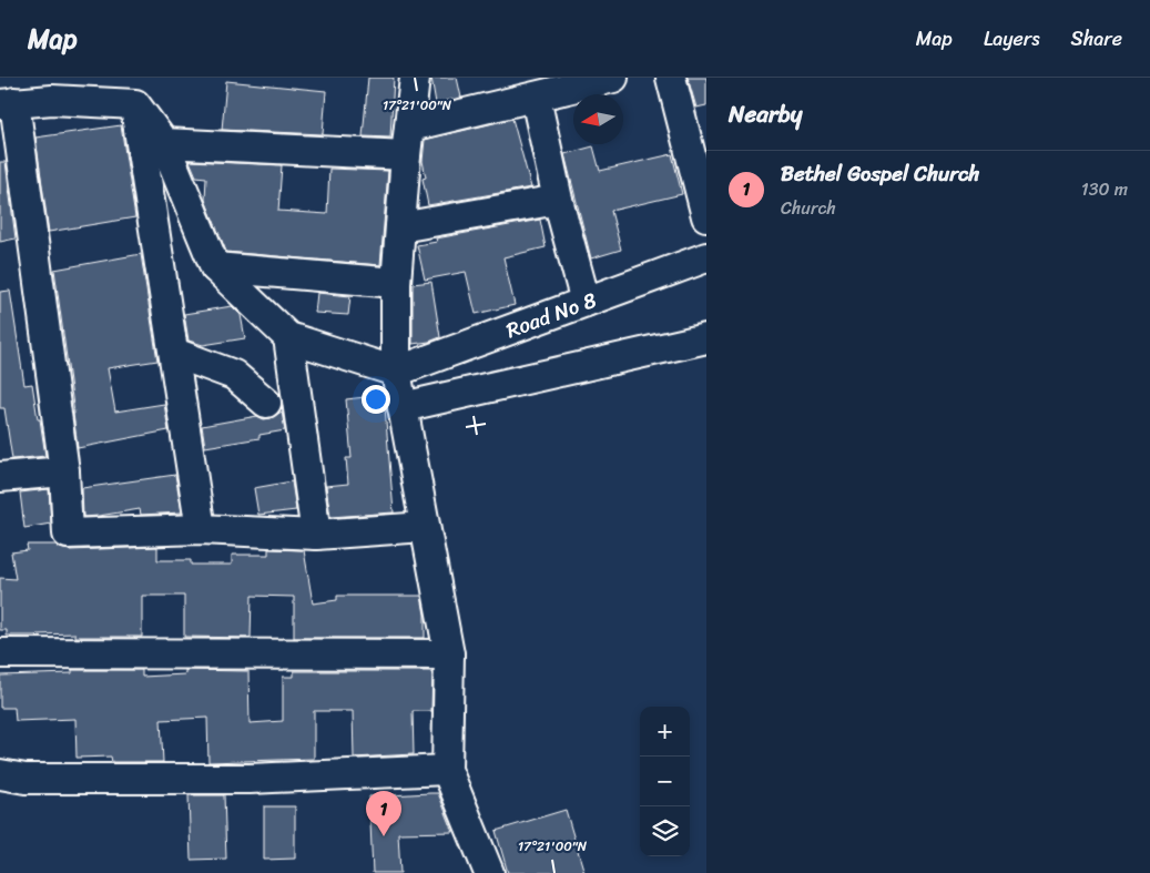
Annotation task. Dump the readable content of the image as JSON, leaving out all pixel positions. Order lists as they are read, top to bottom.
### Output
{
  "streets": {
    "street": ["Road No 8"]
  },
  "north": "left",
  "page": {
    "header": "Map",
    "nav": ["Map", "Layers", "Share"],
    "heading": "Nearby",
    "list": [
      {
        "mark": "1",
        "name": "Bethel Gospel Church",
        "note": "Church",
        "value": "130 m"
      }
    ],
    "map_buttons": ["+", "−"],
    "pins": "1"
  },
  "coordinates": ["17°21'00\"N"]
}
